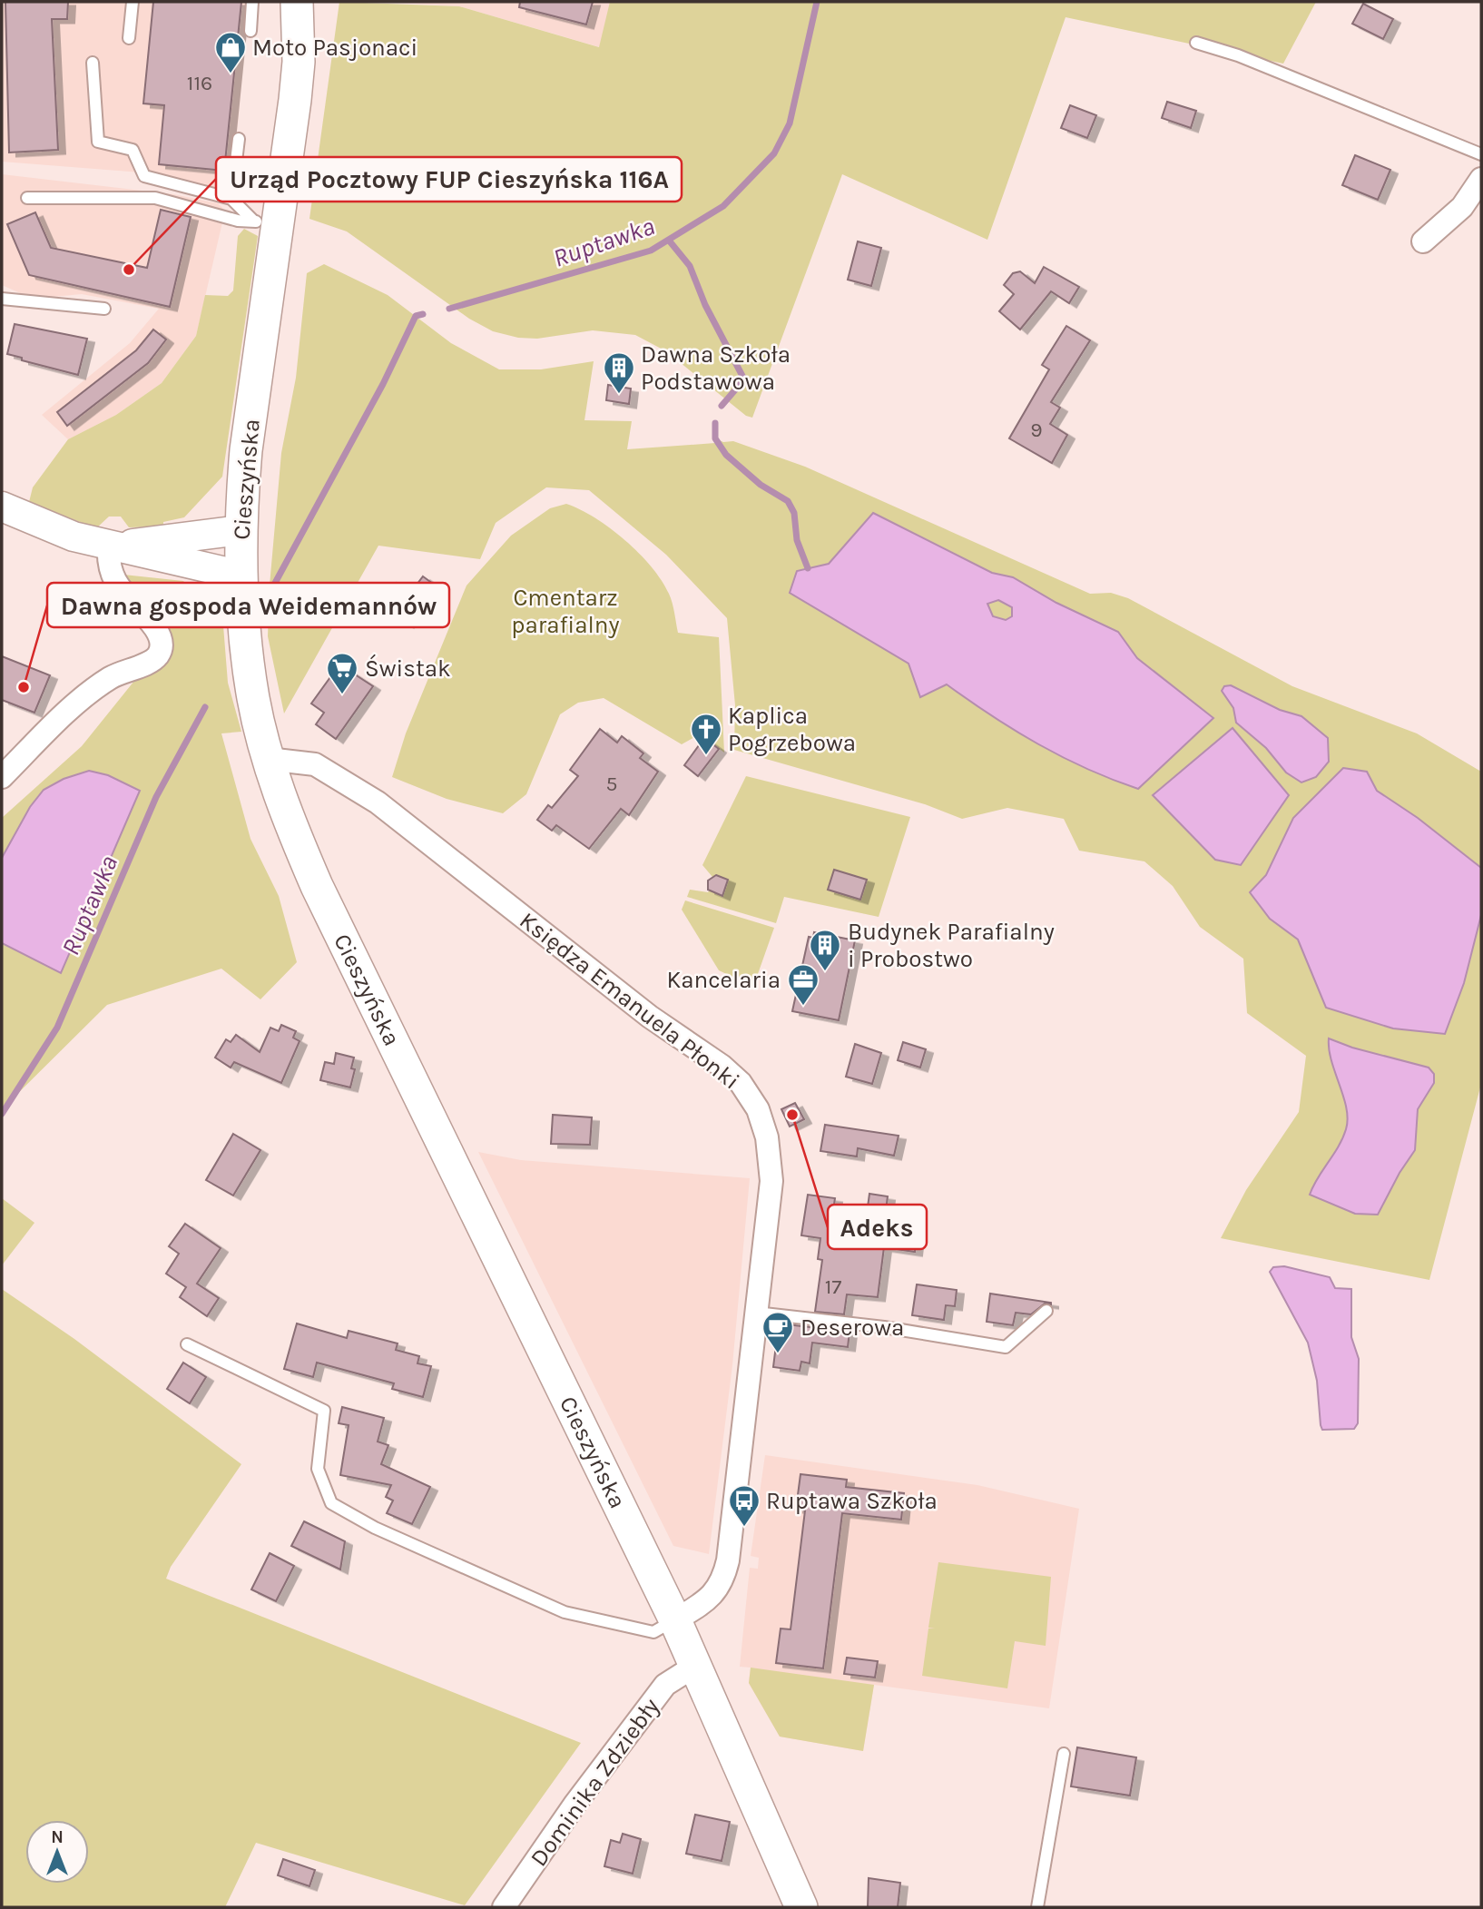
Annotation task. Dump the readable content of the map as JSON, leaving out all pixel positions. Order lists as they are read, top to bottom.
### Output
{
  "streets": {
    "main road": ["Cieszyńska"],
    "street": ["Księdza Emanuela Płonki", "Dominika Zdziebły"]
  },
  "crossings": [
    ["Cieszyńska", "Księdza Emanuela Płonki"],
    ["Cieszyńska", "Dominika Zdziebły"]
  ],
  "water": ["Ruptawka"],
  "parks": ["Cmentarz parafialny"],
  "places": {
    "shop": ["Moto Pasjonaci"],
    "other": ["Urząd Pocztowy FUP Cieszyńska 116A", "Dawna gospoda Weidemannów", "Adeks"],
    "building": ["Dawna Szkoła Podstawowa", "Budynek Parafialny i Probostwo"],
    "supermarket": ["Świstak"],
    "church": ["Kaplica Pogrzebowa"],
    "office": ["Kancelaria"],
    "cafe": ["Deserowa"],
    "bus stop": ["Ruptawa Szkoła"]
  },
  "house_numbers": [
    "116",
    "9",
    "5",
    "17"
  ],
  "north": "top"
}
